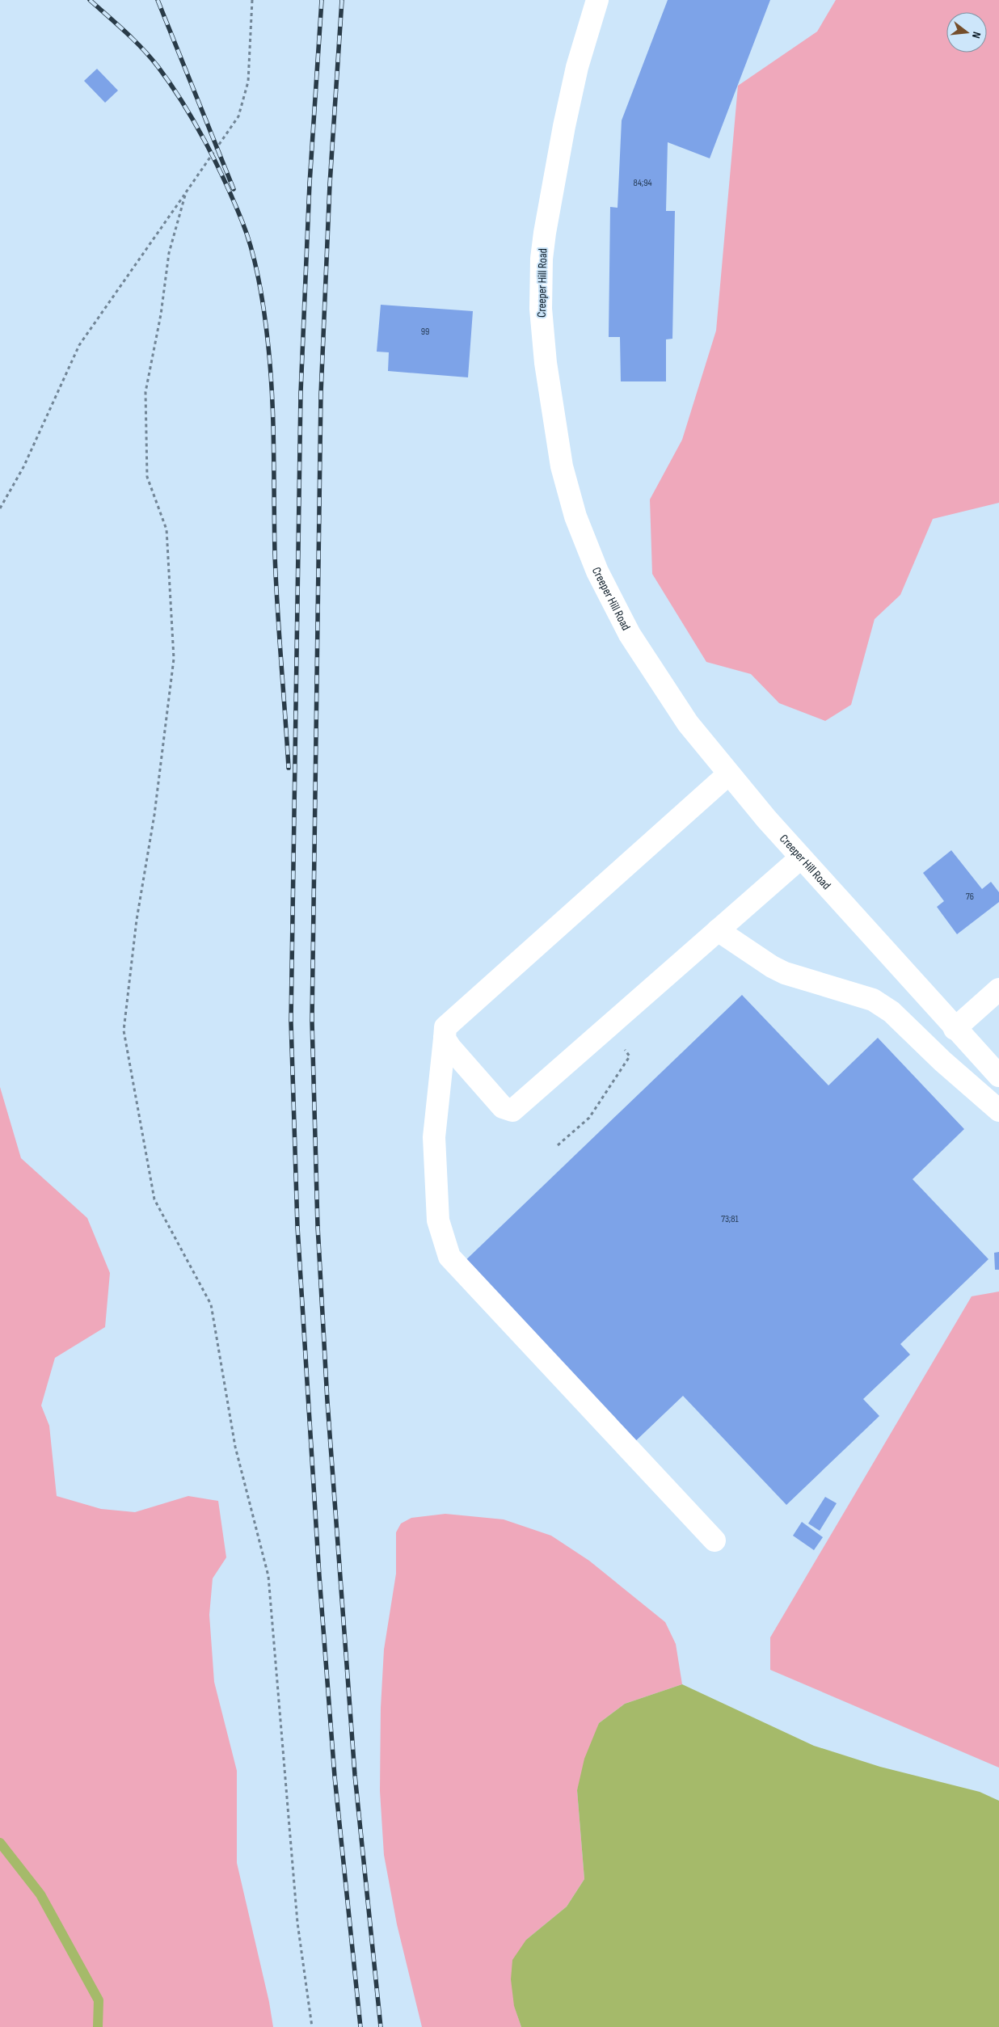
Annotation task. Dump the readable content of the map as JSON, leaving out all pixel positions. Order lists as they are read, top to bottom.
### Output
{
  "streets": {
    "street": ["Creeper Hill Road"]
  },
  "house_numbers": [
    "84;94",
    "99",
    "76",
    "73;81"
  ],
  "north": "right"
}
